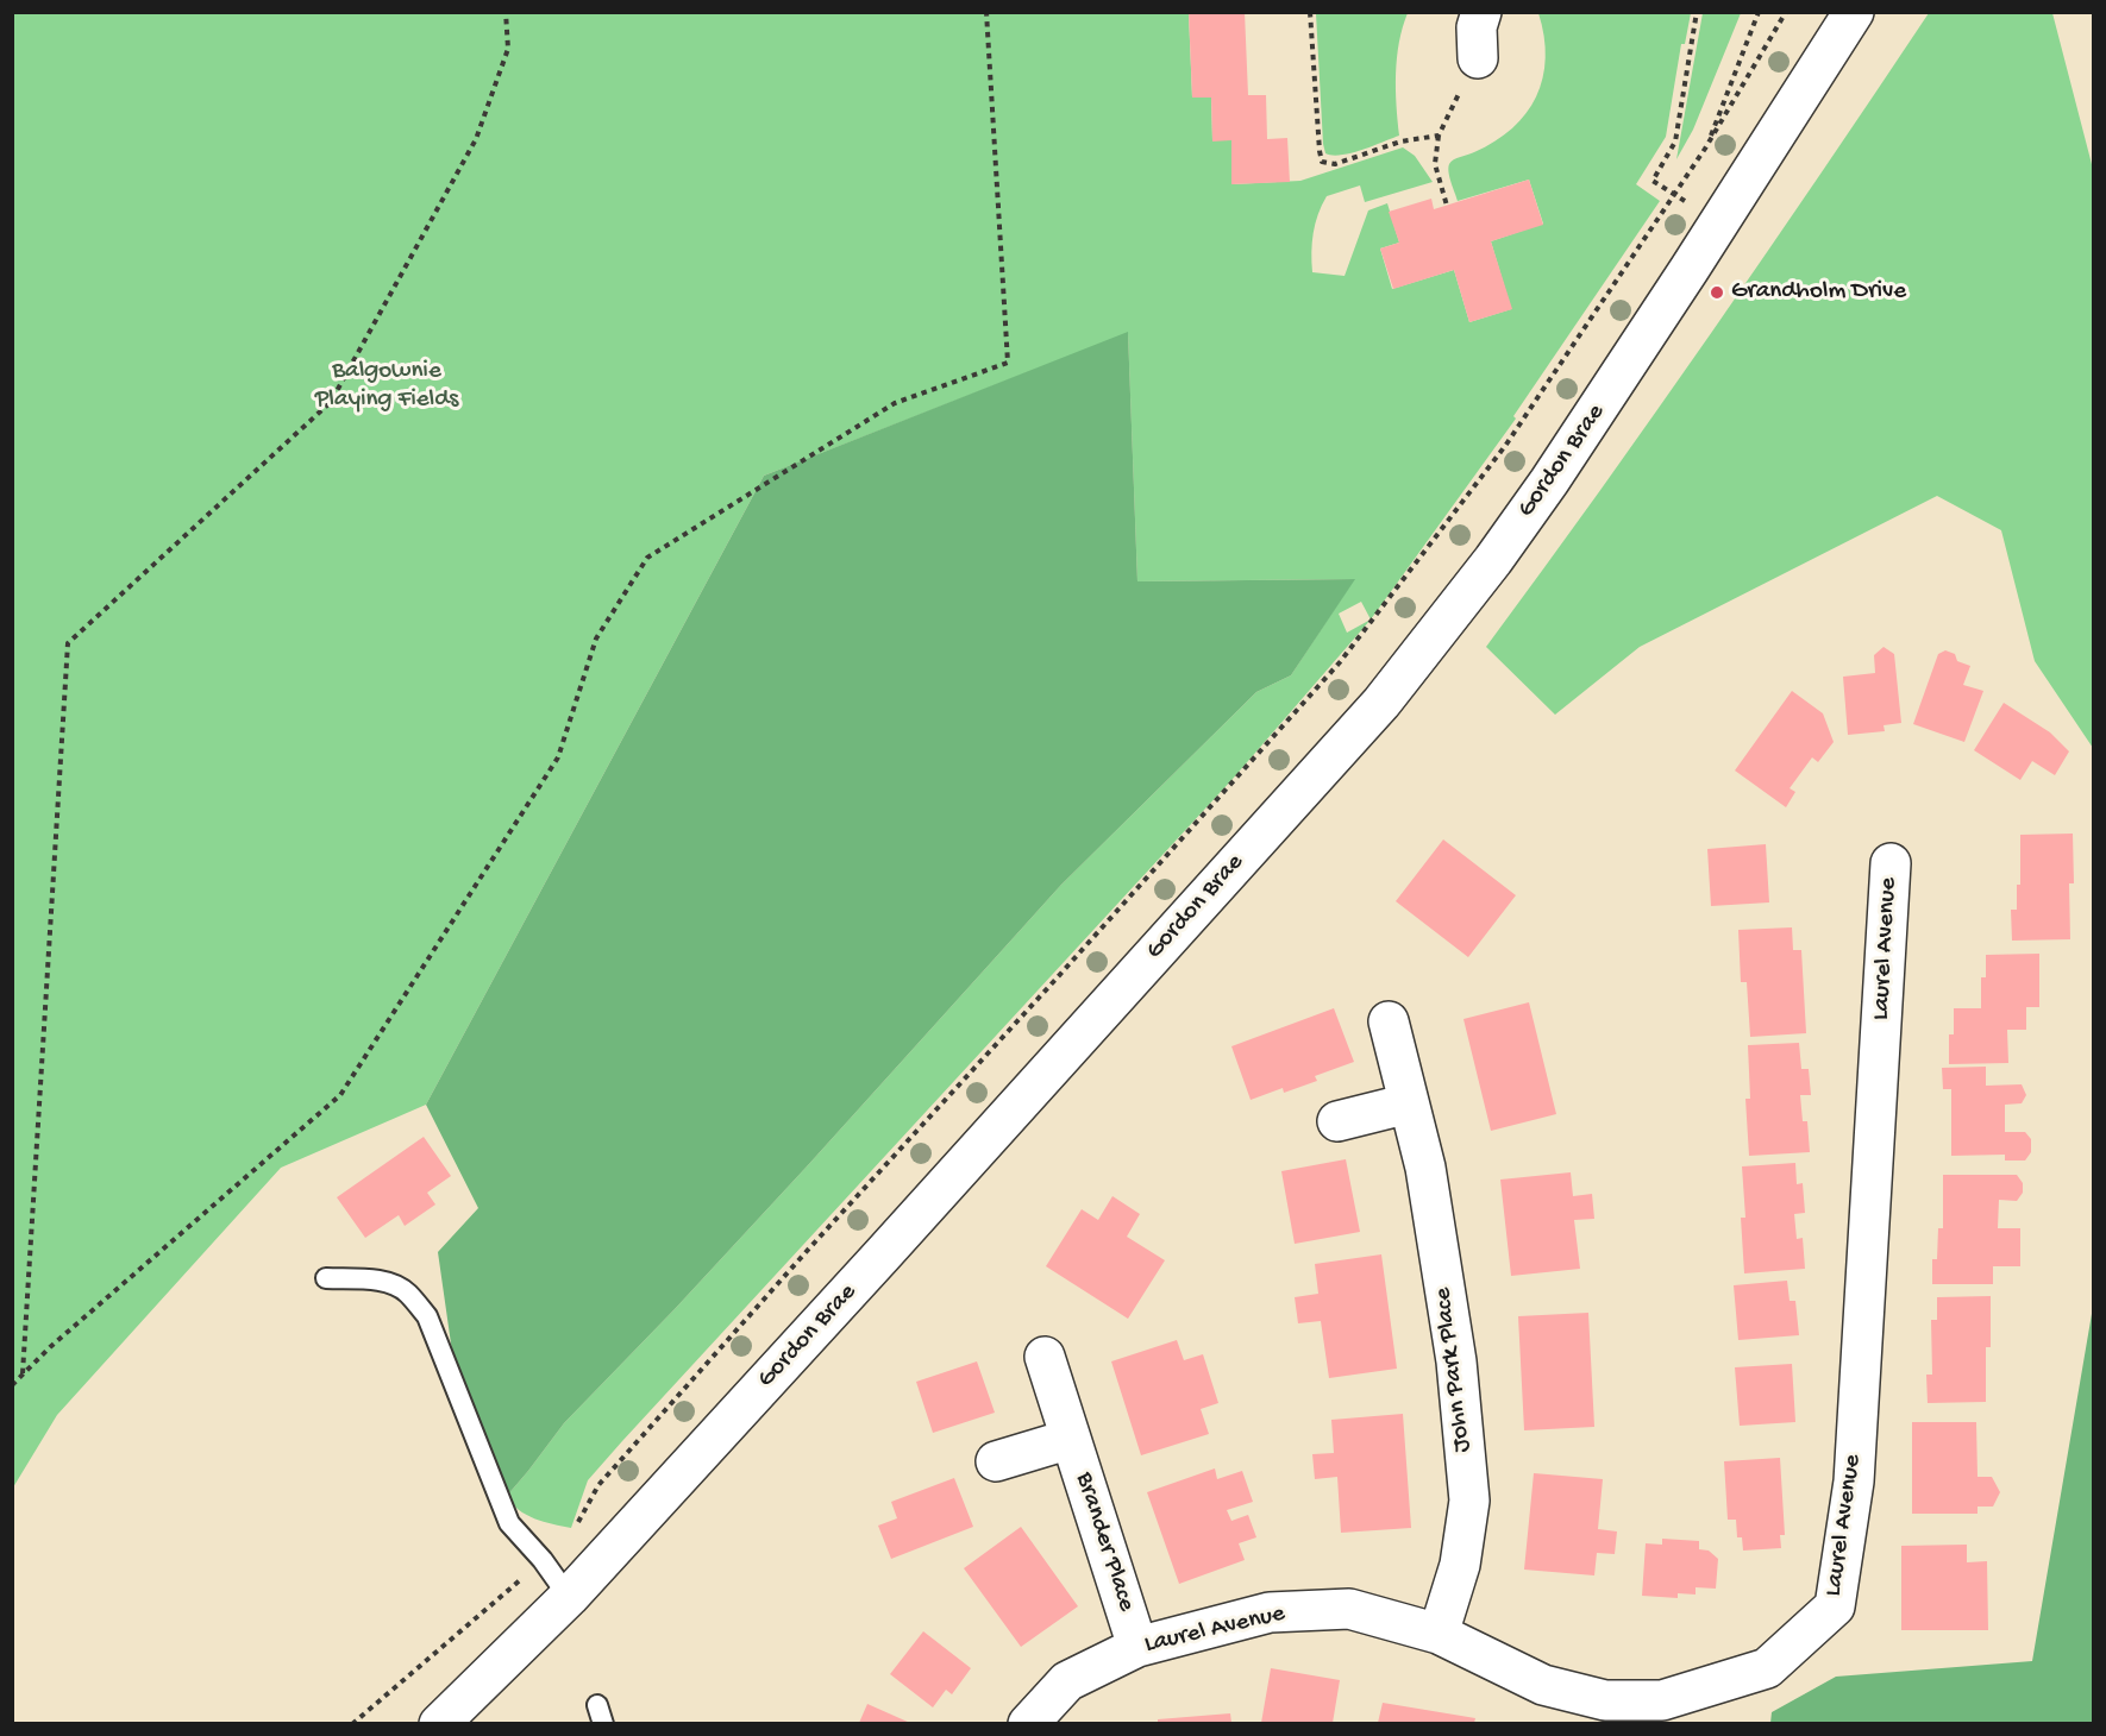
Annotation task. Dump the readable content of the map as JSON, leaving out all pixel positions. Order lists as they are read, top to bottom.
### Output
{
  "streets": {
    "street": [
      "Gordon Brae",
      "Laurel Avenue",
      "John Park Place",
      "Brander Place"
    ]
  },
  "crossings": [
    ["Laurel Avenue", "John Park Place"],
    ["Laurel Avenue", "Brander Place"]
  ],
  "parks": ["Balgownie Playing Fields"],
  "places": ["Grandholm Drive"]
}
